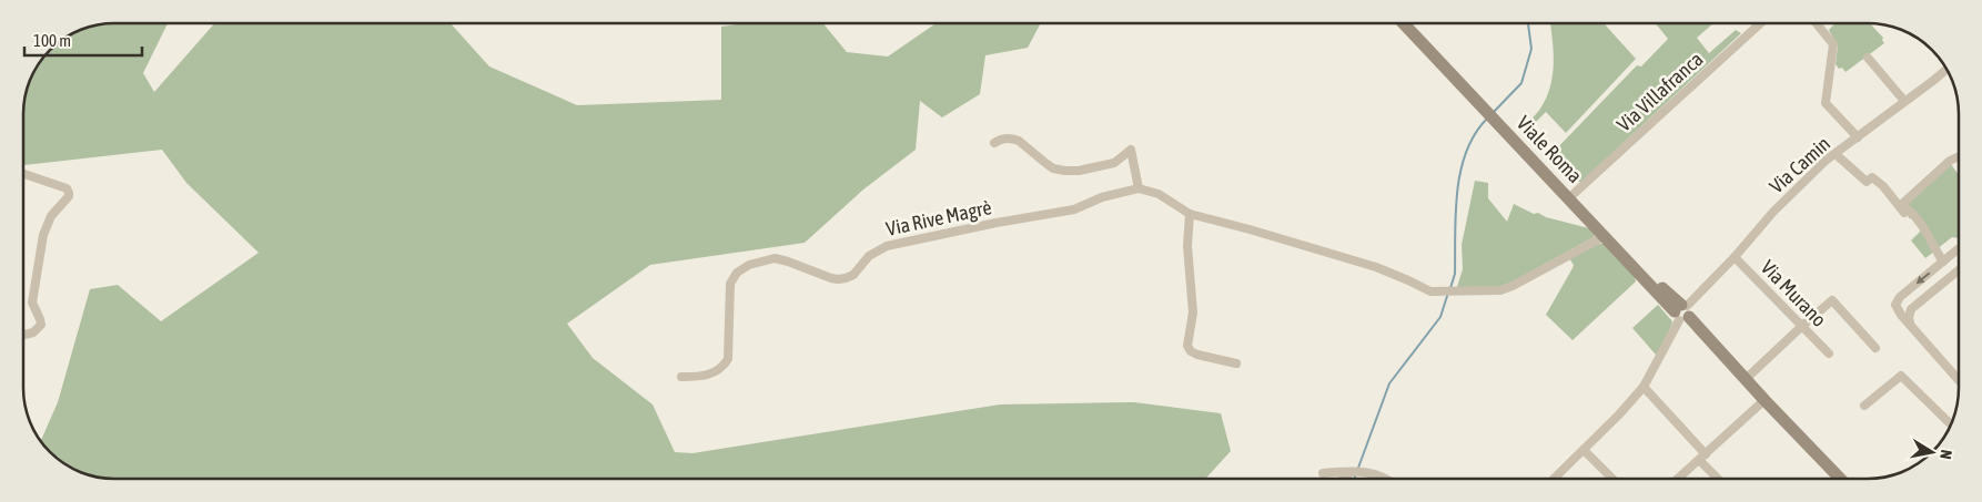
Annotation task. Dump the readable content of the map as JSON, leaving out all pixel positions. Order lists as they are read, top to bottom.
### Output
{
  "streets": {
    "main road": ["Viale Roma"],
    "street": [
      "Via Villafranca",
      "Via Camin",
      "Via Rive Magrè",
      "Via Murano"
    ]
  },
  "crossings": [
    ["Via Villafranca", "Viale Roma"],
    ["Viale Roma", "Via Camin"],
    ["Via Camin", "Via Murano"]
  ],
  "scale_bar": "100 m",
  "north": "right"
}
